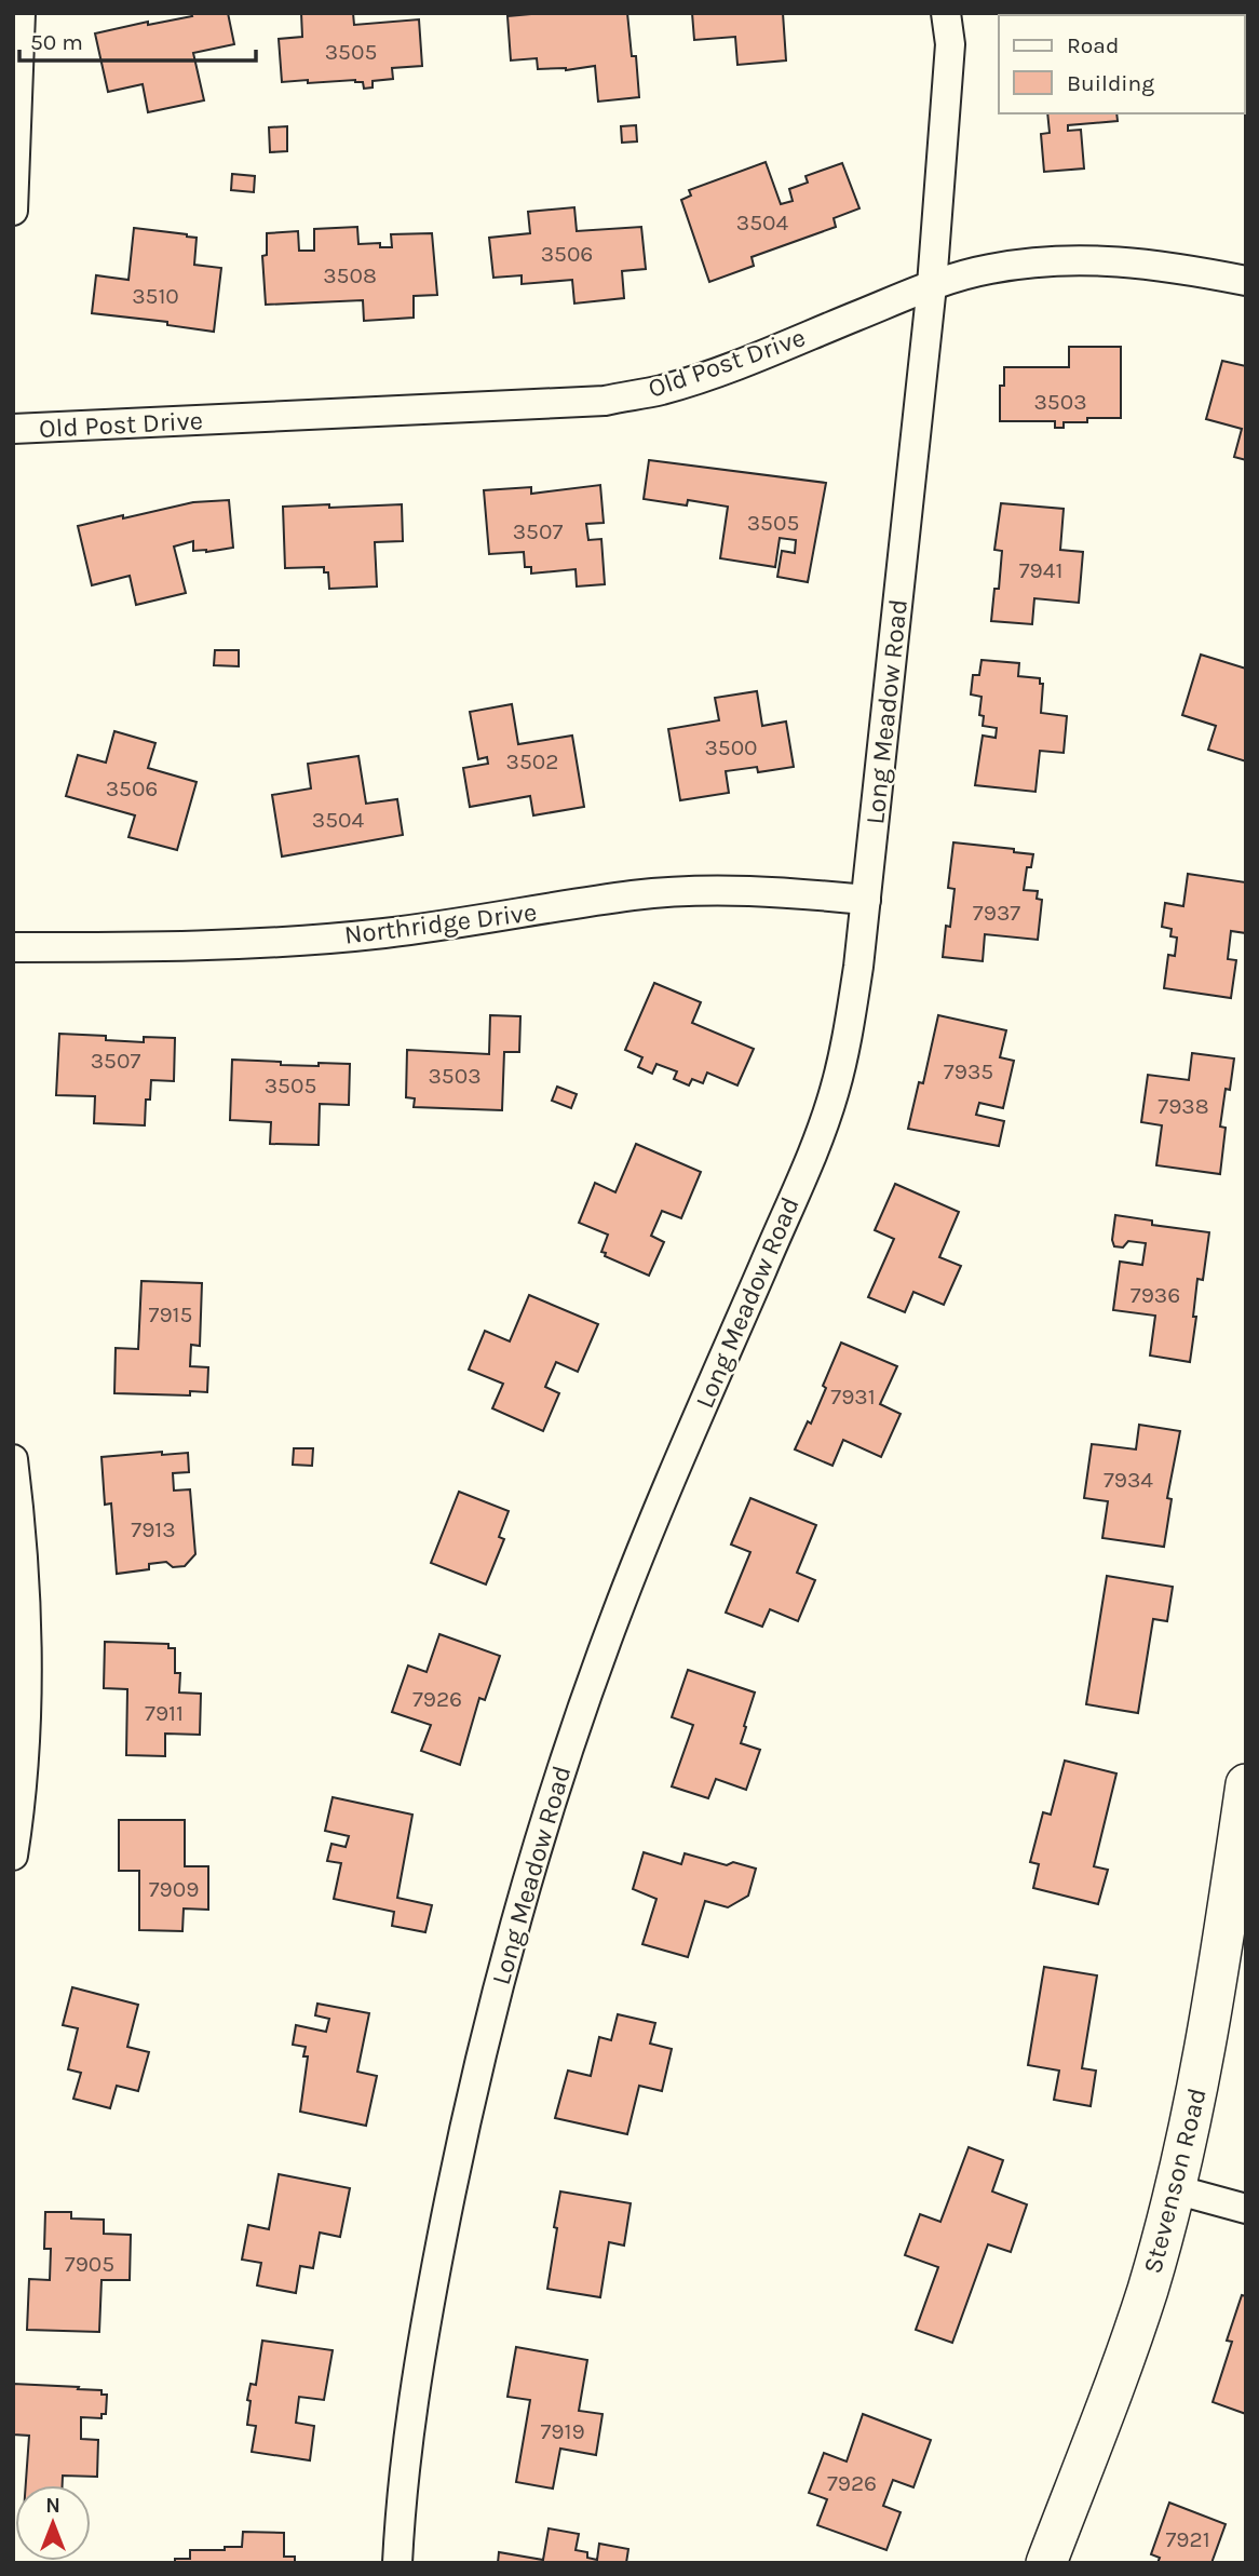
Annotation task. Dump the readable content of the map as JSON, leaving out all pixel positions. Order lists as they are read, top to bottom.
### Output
{
  "streets": {
    "main road": ["Stevenson Road"],
    "street": ["Old Post Drive", "Long Meadow Road", "Northridge Drive"]
  },
  "crossings": [
    ["Old Post Drive", "Long Meadow Road"],
    ["Long Meadow Road", "Northridge Drive"]
  ],
  "house_numbers": [
    "3505",
    "3504",
    "3506",
    "3508",
    "3510",
    "3503",
    "3505",
    "3507",
    "7941",
    "3500",
    "3502",
    "3506",
    "3504",
    "7937",
    "3507",
    "7935",
    "3503",
    "3505",
    "7938",
    "7936",
    "7915",
    "7931",
    "7934",
    "7913",
    "7926",
    "7911",
    "7909",
    "7905",
    "7919",
    "7926",
    "7921"
  ],
  "legend": ["Road", "Building"],
  "scale_bar": "50 m",
  "north": "top"
}
